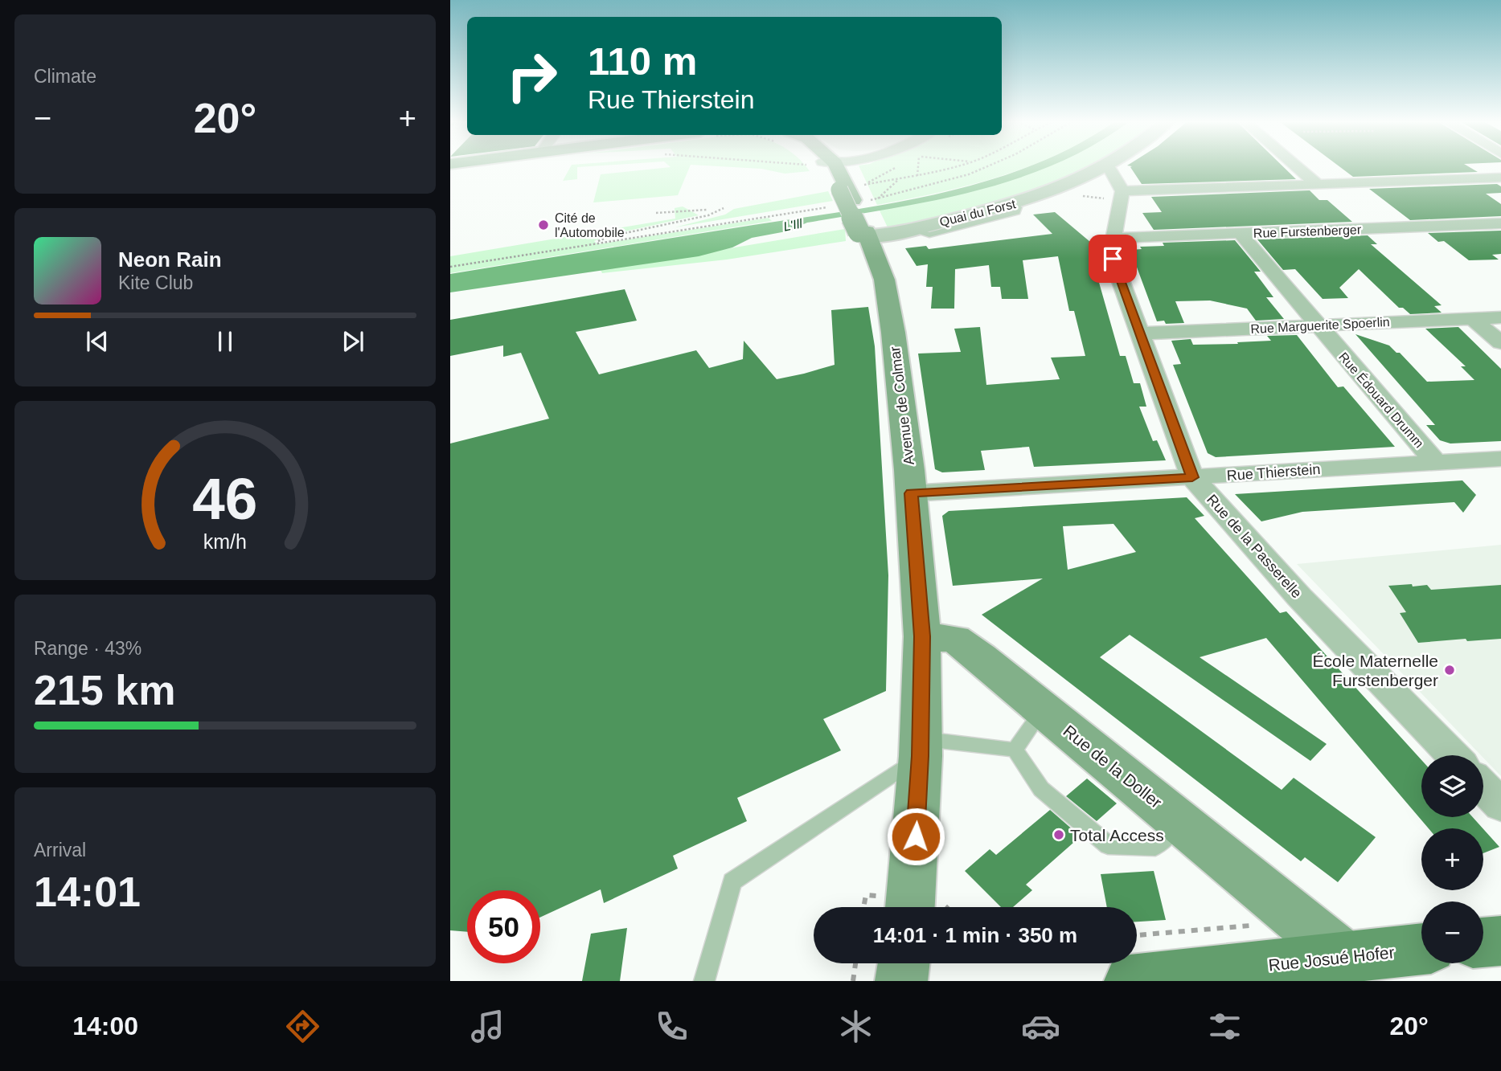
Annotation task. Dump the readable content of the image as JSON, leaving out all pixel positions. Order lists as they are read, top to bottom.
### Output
{
  "streets": {
    "main road": ["Avenue de Colmar", "Rue de la Doller", "Rue Josué Hofer"],
    "street": [
      "Quai du Forst",
      "Rue Furstenberger",
      "Rue Marguerite Spoerlin",
      "Rue Édouard Drumm",
      "Rue Thierstein",
      "Rue de la Passerelle"
    ]
  },
  "crossings": [
    ["Quai du Forst", "Avenue de Colmar"],
    ["Rue Furstenberger", "Rue Édouard Drumm"],
    ["Rue Furstenberger", "Rue de la Passerelle"],
    ["Rue Marguerite Spoerlin", "Rue Édouard Drumm"],
    ["Rue Marguerite Spoerlin", "Rue de la Passerelle"],
    ["Rue Édouard Drumm", "Rue Thierstein"],
    ["Avenue de Colmar", "Rue Thierstein"],
    ["Avenue de Colmar", "Rue de la Doller"],
    ["Rue Thierstein", "Rue de la Passerelle"],
    ["Rue de la Doller", "Rue Josué Hofer"]
  ],
  "water": ["L'Ill"],
  "places": ["Cité de l'Automobile", "École Maternelle Furstenberger", "Total Access"],
  "page": {
    "tile": [
      "Climate",
      ["Range · 43%", "215 km"],
      ["Arrival", "14:01"]
    ],
    "turn": ["110 m", "Rue Thierstein"],
    "heat": ["−", "20°", "+"],
    "song": ["Neon Rain", "Kite Club"],
    "map_buttons": ["+", "−"],
    "limit": "50",
    "trip": "14:01 · 1 min · 350 m",
    "tabs": ["14:00", "20°"],
    "gauge": ["46", "km/h"]
  }
}
